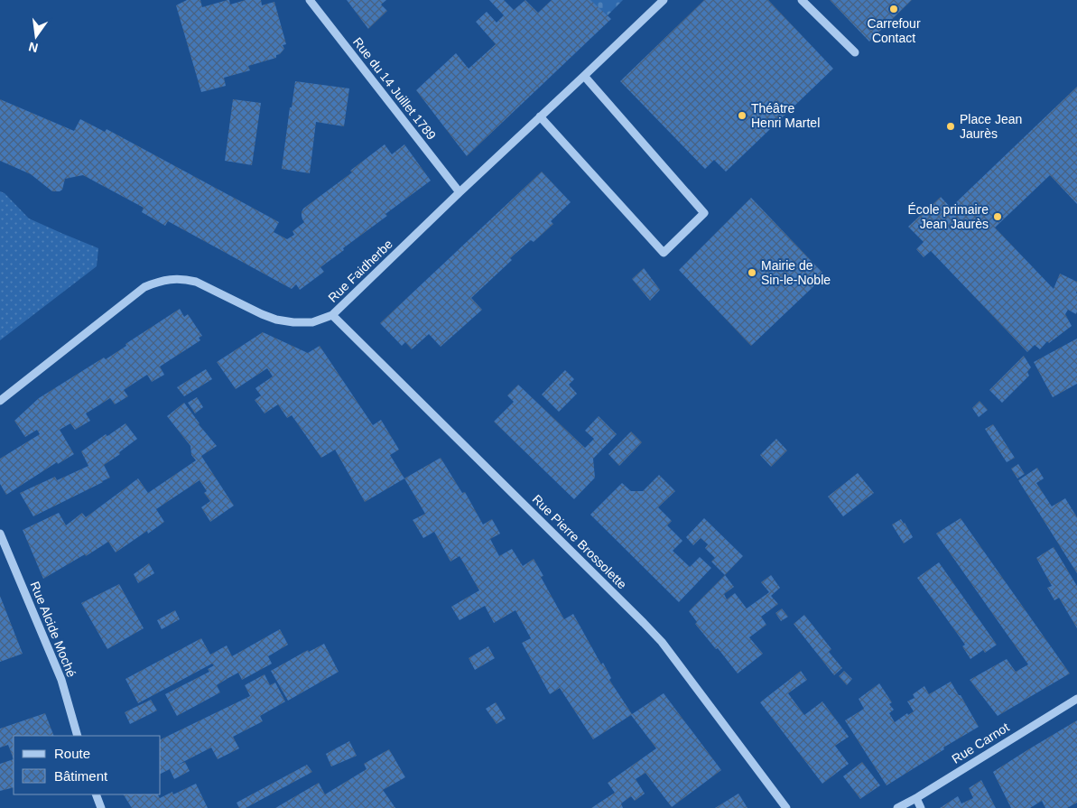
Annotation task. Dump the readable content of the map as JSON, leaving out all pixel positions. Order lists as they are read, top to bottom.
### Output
{
  "streets": {
    "street": [
      "Rue du 14 Juillet 1789",
      "Rue Faidherbe",
      "Rue Pierre Brossolette",
      "Rue Alcide Moché",
      "Rue Carnot"
    ]
  },
  "crossings": [
    ["Rue du 14 Juillet 1789", "Rue Faidherbe"],
    ["Rue Faidherbe", "Rue Pierre Brossolette"]
  ],
  "places": [
    "Carrefour Contact",
    "Théâtre Henri Martel",
    "Place Jean Jaurès",
    "École primaire Jean Jaurès",
    "Mairie de Sin-le-Noble"
  ],
  "legend": ["Route", "Bâtiment"],
  "north": "bottom"
}
